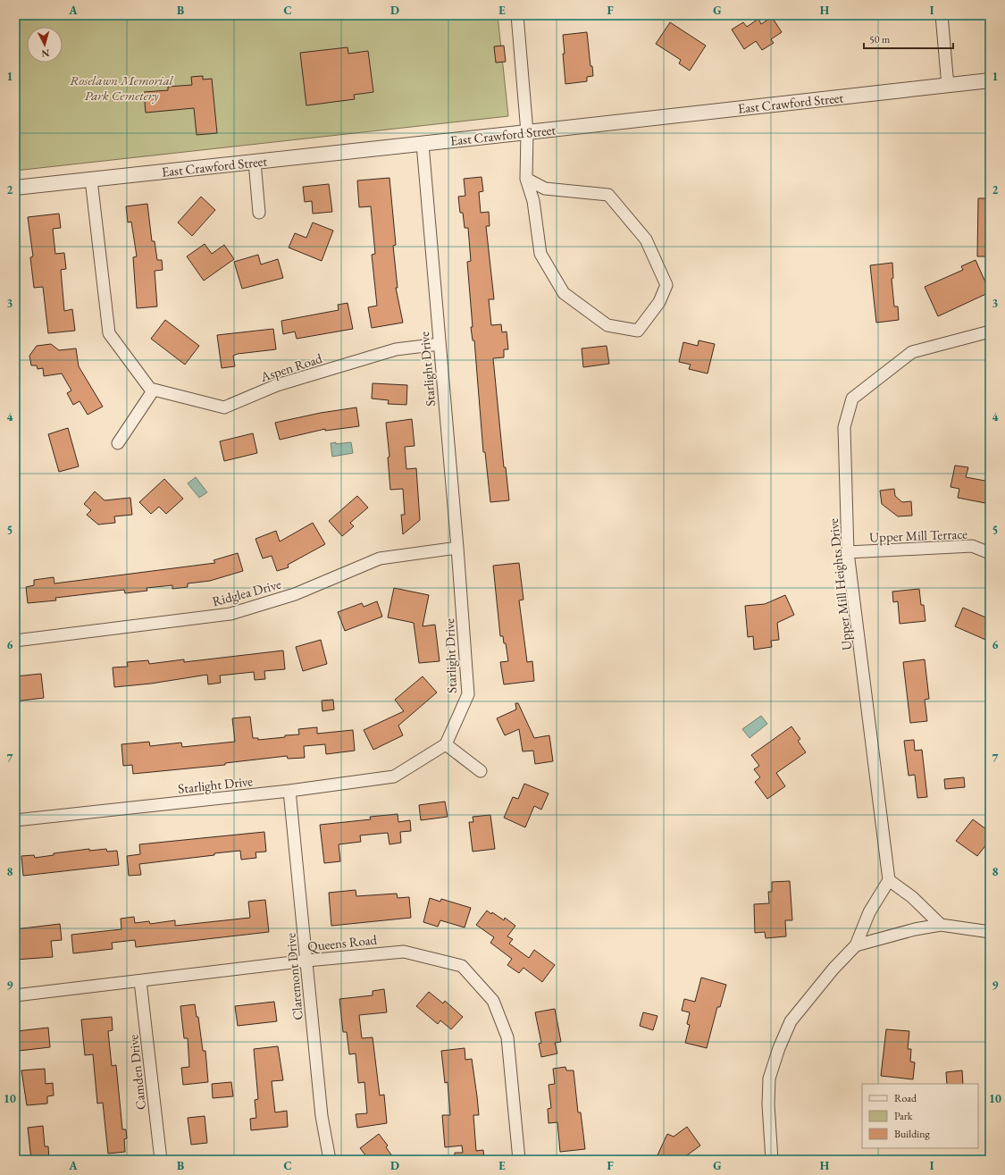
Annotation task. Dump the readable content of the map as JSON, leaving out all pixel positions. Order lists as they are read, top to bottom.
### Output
{
  "streets": {
    "street": [
      "East Crawford Street",
      "Aspen Road",
      "Starlight Drive",
      "Upper Mill Terrace",
      "Upper Mill Heights Drive",
      "Ridglea Drive",
      "Queens Road",
      "Claremont Drive",
      "Camden Drive"
    ]
  },
  "crossings": [
    ["East Crawford Street", "Starlight Drive"],
    ["Aspen Road", "Starlight Drive"],
    ["Starlight Drive", "Ridglea Drive"],
    ["Starlight Drive", "Claremont Drive"],
    ["Upper Mill Terrace", "Upper Mill Heights Drive"],
    ["Queens Road", "Claremont Drive"],
    ["Queens Road", "Camden Drive"]
  ],
  "parks": ["Roselawn Memorial Park Cemetery"],
  "legend": ["Road", "Park", "Building"],
  "scale_bar": "50 m",
  "north": "bottom",
  "grid": {
    "columns": [
      "A",
      "B",
      "C",
      "D",
      "E",
      "F",
      "G",
      "H",
      "I"
    ],
    "rows": [
      "1",
      "2",
      "3",
      "4",
      "5",
      "6",
      "7",
      "8",
      "9",
      "10"
    ]
  }
}
